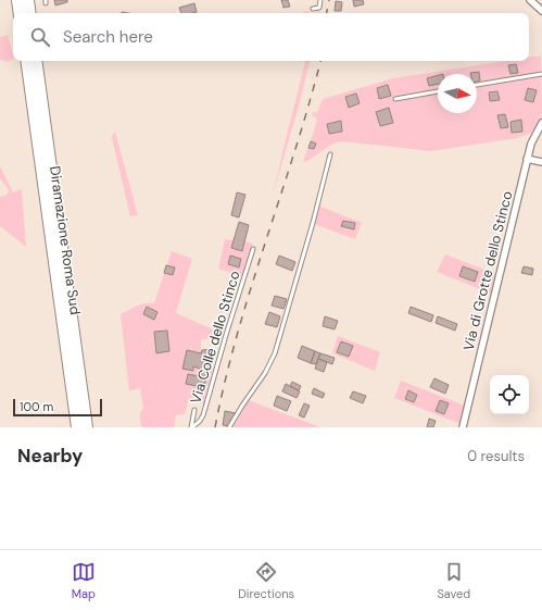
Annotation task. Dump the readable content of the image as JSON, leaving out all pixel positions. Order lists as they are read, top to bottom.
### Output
{
  "streets": {
    "highway": ["Diramazione Roma Sud"],
    "street": ["Via di Grotte dello Stinco"],
    "lane": ["Via Colle dello Stinco"]
  },
  "scale_bar": "100 m",
  "north": "right",
  "page": {
    "search": "Search here",
    "scale": "100 m",
    "heading": ["Nearby", "0 results"],
    "nav": ["Map", "Directions", "Saved"]
  }
}
